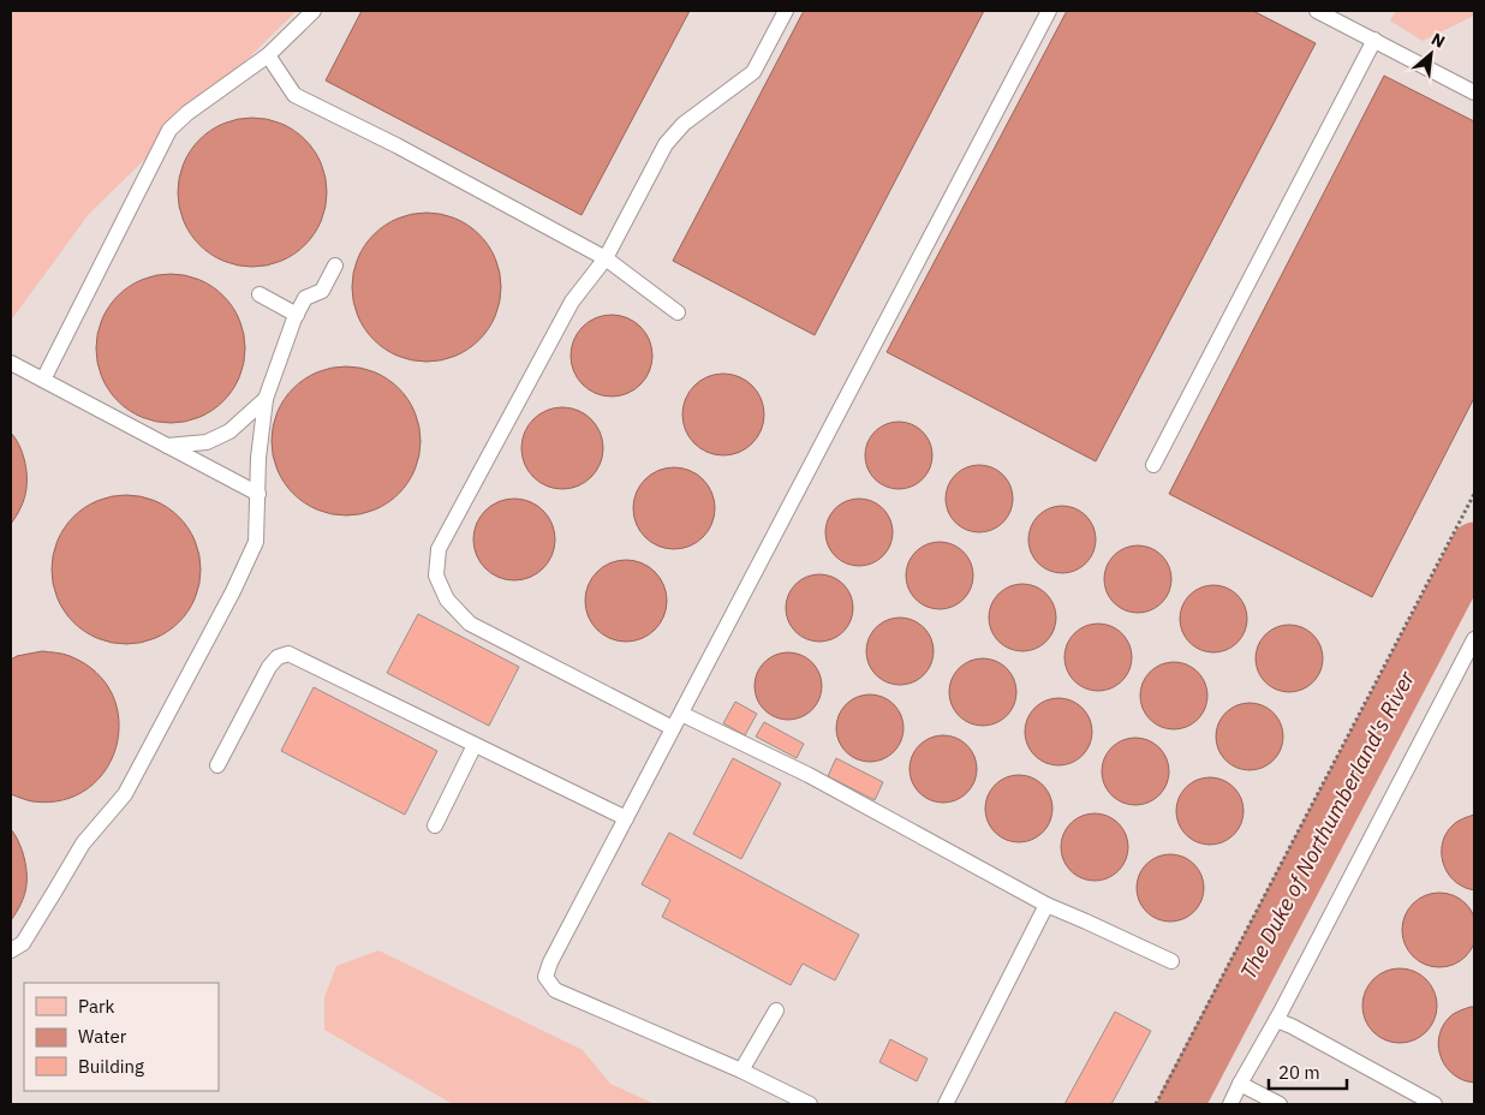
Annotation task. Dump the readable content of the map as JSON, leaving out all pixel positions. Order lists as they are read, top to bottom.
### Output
{
  "water": ["The Duke of Northumberland's River"],
  "legend": ["Park", "Water", "Building"],
  "scale_bar": "20 m",
  "north": "top right"
}
